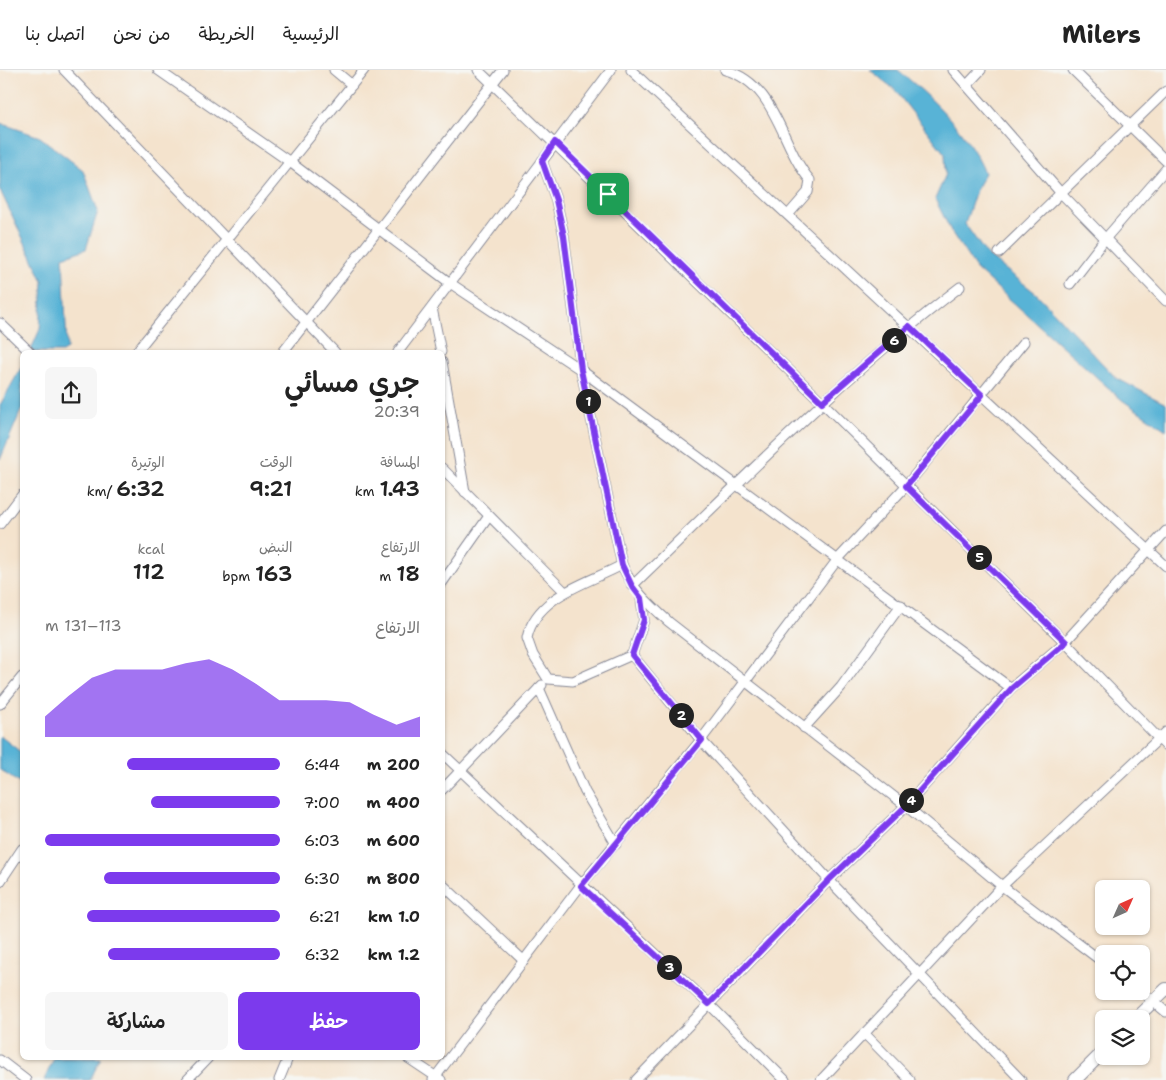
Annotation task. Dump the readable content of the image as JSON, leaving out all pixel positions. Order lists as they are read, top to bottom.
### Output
{
  "north": "top right",
  "page": {
    "header": "Milers",
    "nav": [
      "الرئيسية",
      "الخريطة",
      "من نحن",
      "اتصل بنا"
    ],
    "pins": [
      "6",
      "1",
      "5",
      "2",
      "4",
      "3"
    ],
    "heading": ["جري مسائي", "20:39"],
    "stats": [
      ["المسافة", "1.43 km"],
      ["الوقت", "9:21"],
      ["الوتيرة", "6:32 /km"],
      ["الارتفاع", "18 m"],
      ["النبض", "163 bpm"],
      ["kcal", "112"]
    ],
    "chart": ["الارتفاع", "113–131 m"],
    "list": [
      {
        "name": "200 m",
        "note": "6:44"
      },
      {
        "name": "400 m",
        "note": "7:00"
      },
      {
        "name": "600 m",
        "note": "6:03"
      },
      {
        "name": "800 m",
        "note": "6:30"
      },
      {
        "name": "1.0 km",
        "note": "6:21"
      },
      {
        "name": "1.2 km",
        "note": "6:32"
      }
    ],
    "buttons": ["حفظ", "مشاركة"]
  }
}
